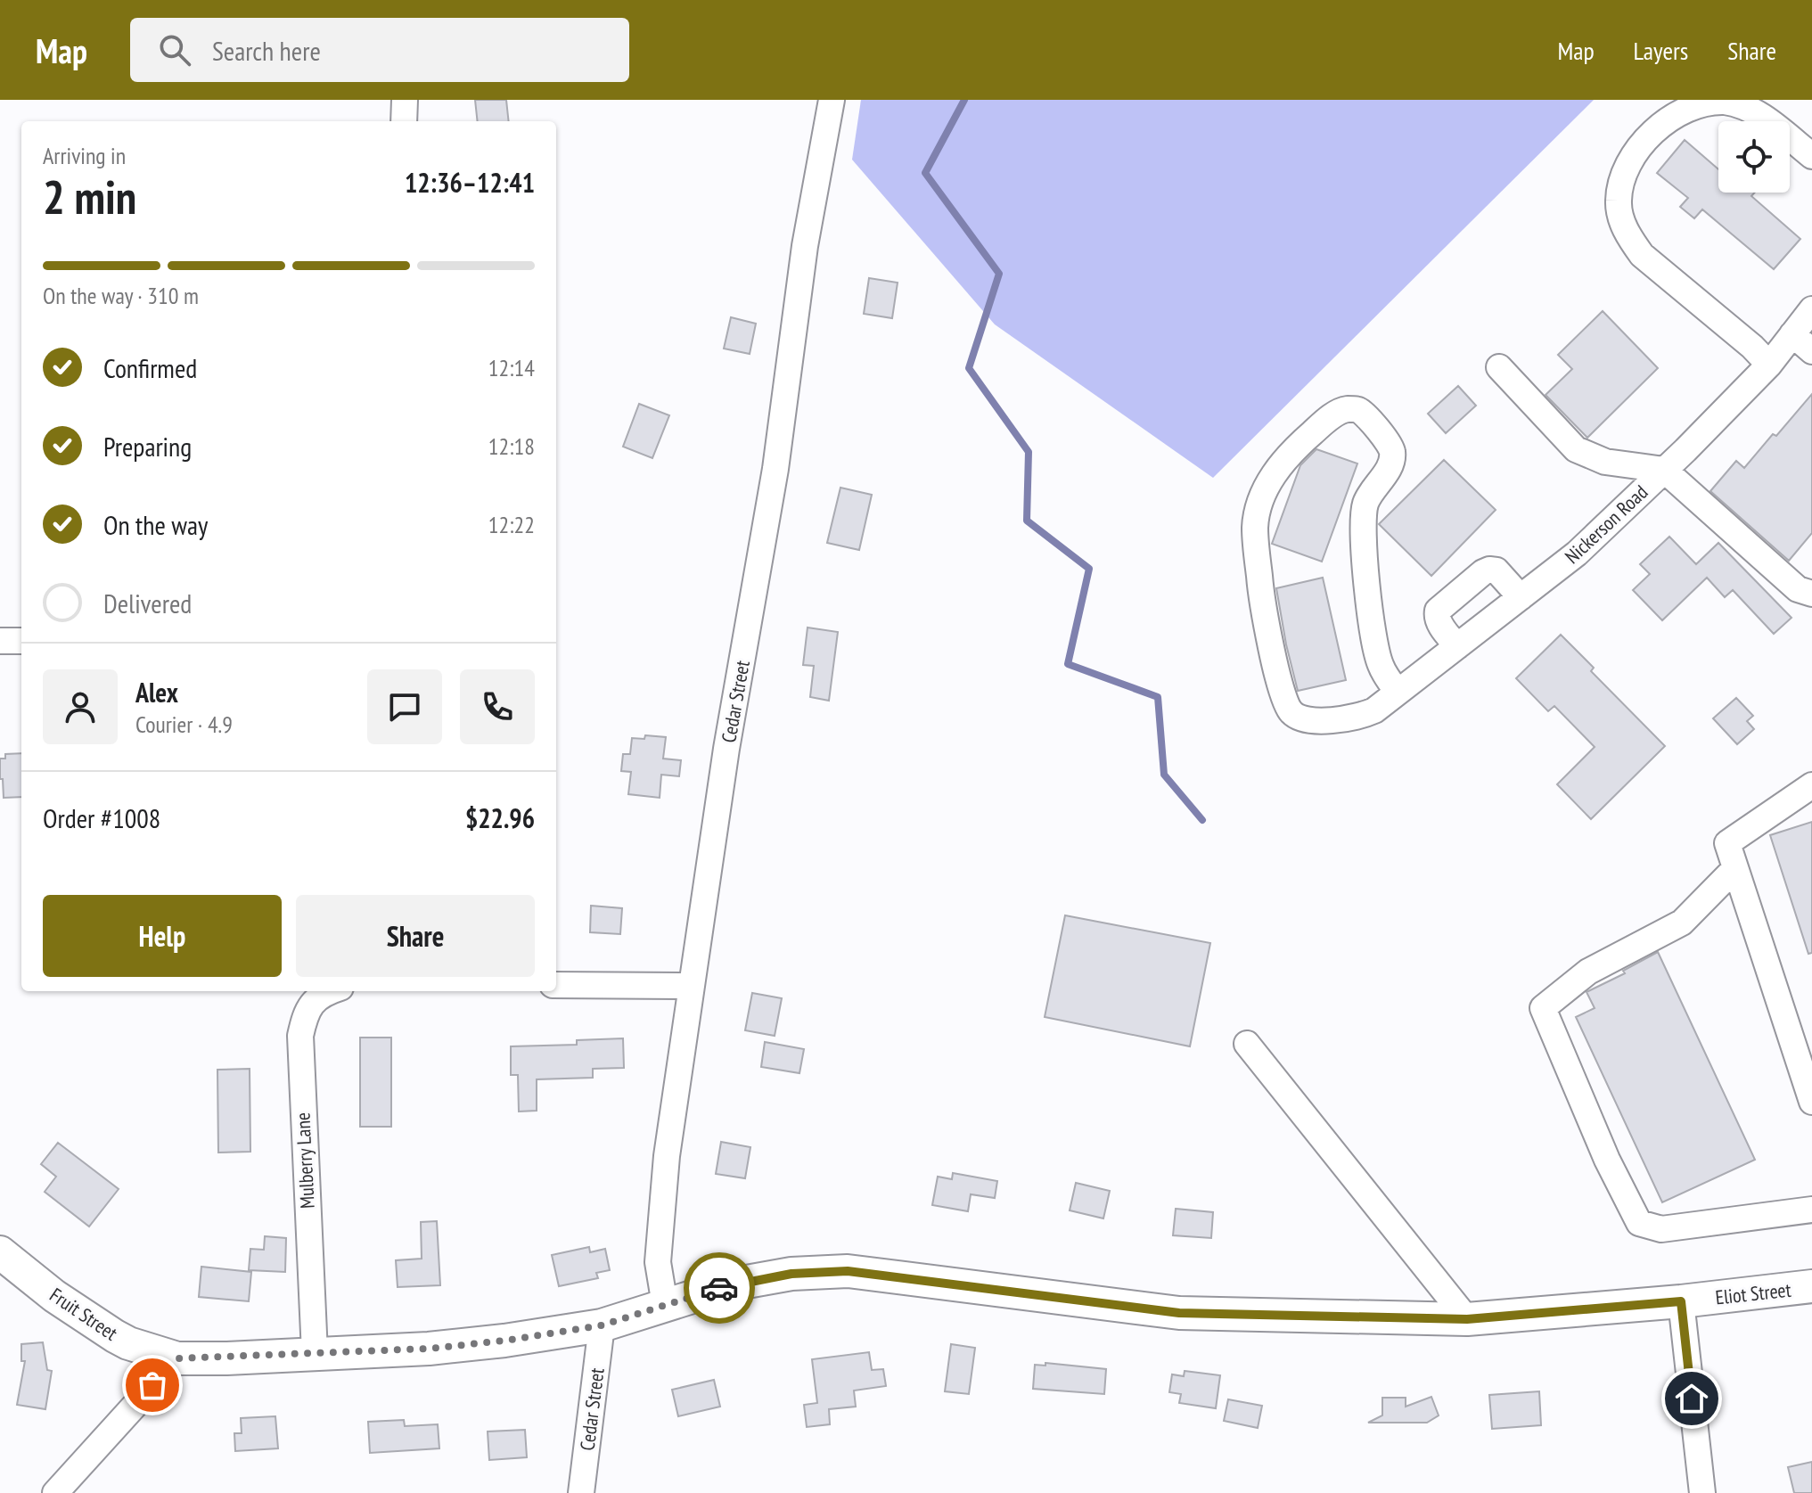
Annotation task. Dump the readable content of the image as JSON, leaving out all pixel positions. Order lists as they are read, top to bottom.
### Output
{
  "streets": {
    "main road": ["Eliot Street", "Fruit Street"],
    "street": ["Nickerson Road", "Cedar Street", "Mulberry Lane"]
  },
  "crossings": [
    ["Cedar Street", "Eliot Street"],
    ["Mulberry Lane", "Eliot Street"],
    ["Eliot Street", "Fruit Street"]
  ],
  "page": {
    "header": "Map",
    "search": "Search here",
    "nav": ["Map", "Layers", "Share"],
    "heading": ["2 min", "Arriving in", "12:36–12:41"],
    "panel": [
      "Alex",
      "Courier · 4.9",
      "Order #1008",
      "$22.96"
    ],
    "bar": "On the way · 310 m",
    "list": [
      ["Confirmed", "12:14"],
      ["Preparing", "12:18"],
      ["On the way", "12:22"],
      "Delivered"
    ],
    "buttons": ["Help", "Share"]
  }
}
